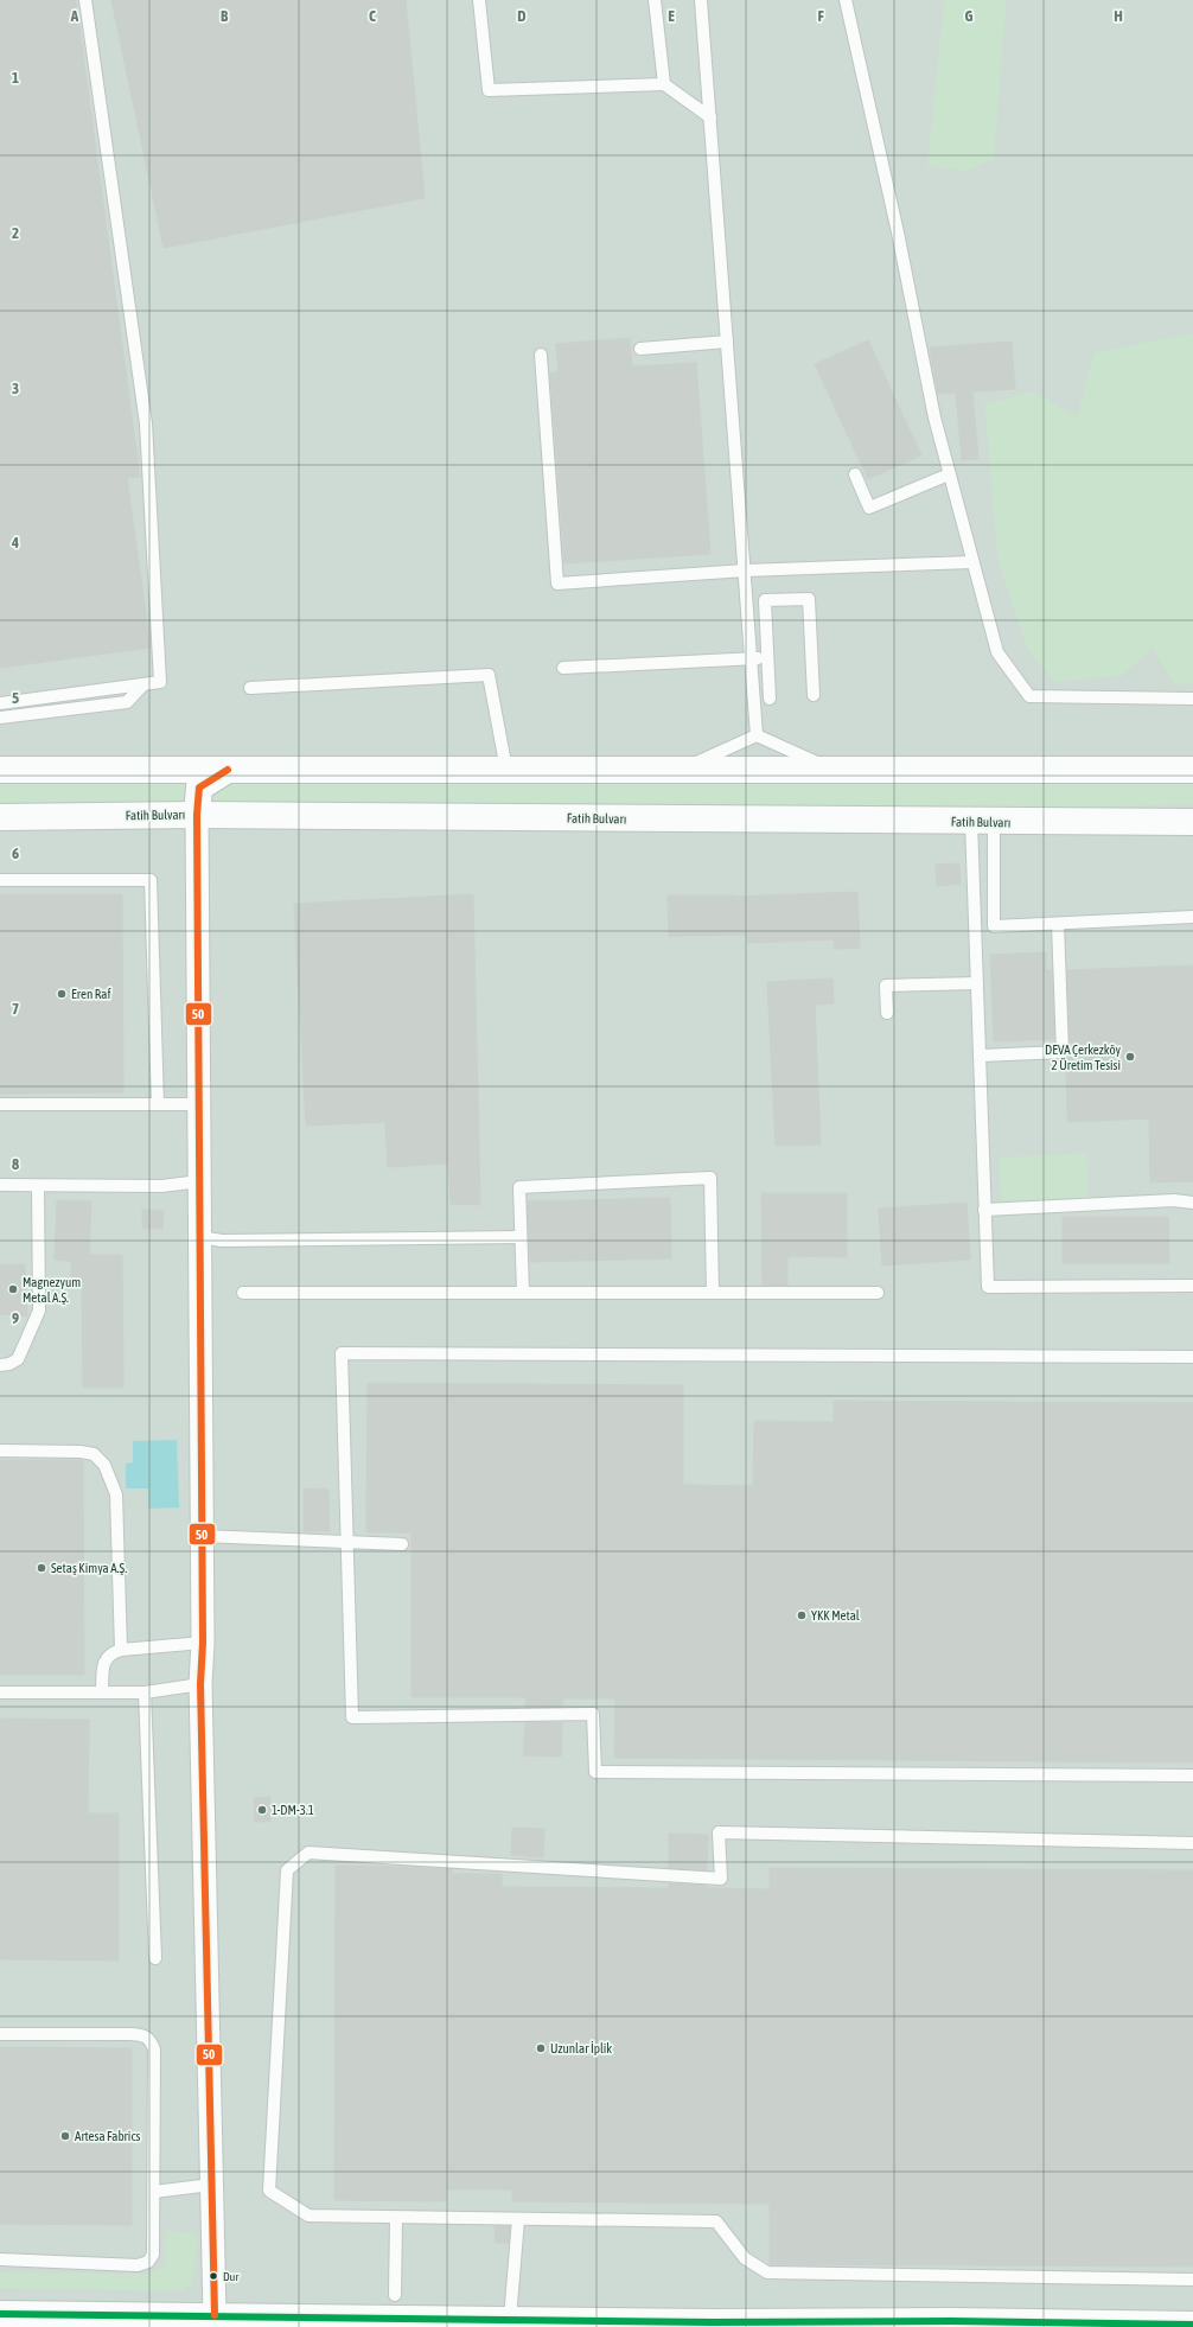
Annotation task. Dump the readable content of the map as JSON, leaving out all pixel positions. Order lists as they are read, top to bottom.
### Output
{
  "streets": {
    "main road": ["Fatih Bulvarı"]
  },
  "places": [
    "Eren Raf",
    "DEVA Çerkezköy 2 Üretim Tesisi",
    "Magnezyum Metal A.Ş.",
    "Setaş Kimya A.Ş.",
    "YKK Metal",
    "1-DM-3.1",
    "Uzunlar İplik",
    "Artesa Fabrics",
    "Dur"
  ],
  "lines": ["transit line 50"],
  "grid": {
    "columns": [
      "A",
      "B",
      "C",
      "D",
      "E",
      "F",
      "G",
      "H"
    ],
    "rows": [
      "1",
      "2",
      "3",
      "4",
      "5",
      "6",
      "7",
      "8",
      "9"
    ]
  }
}
